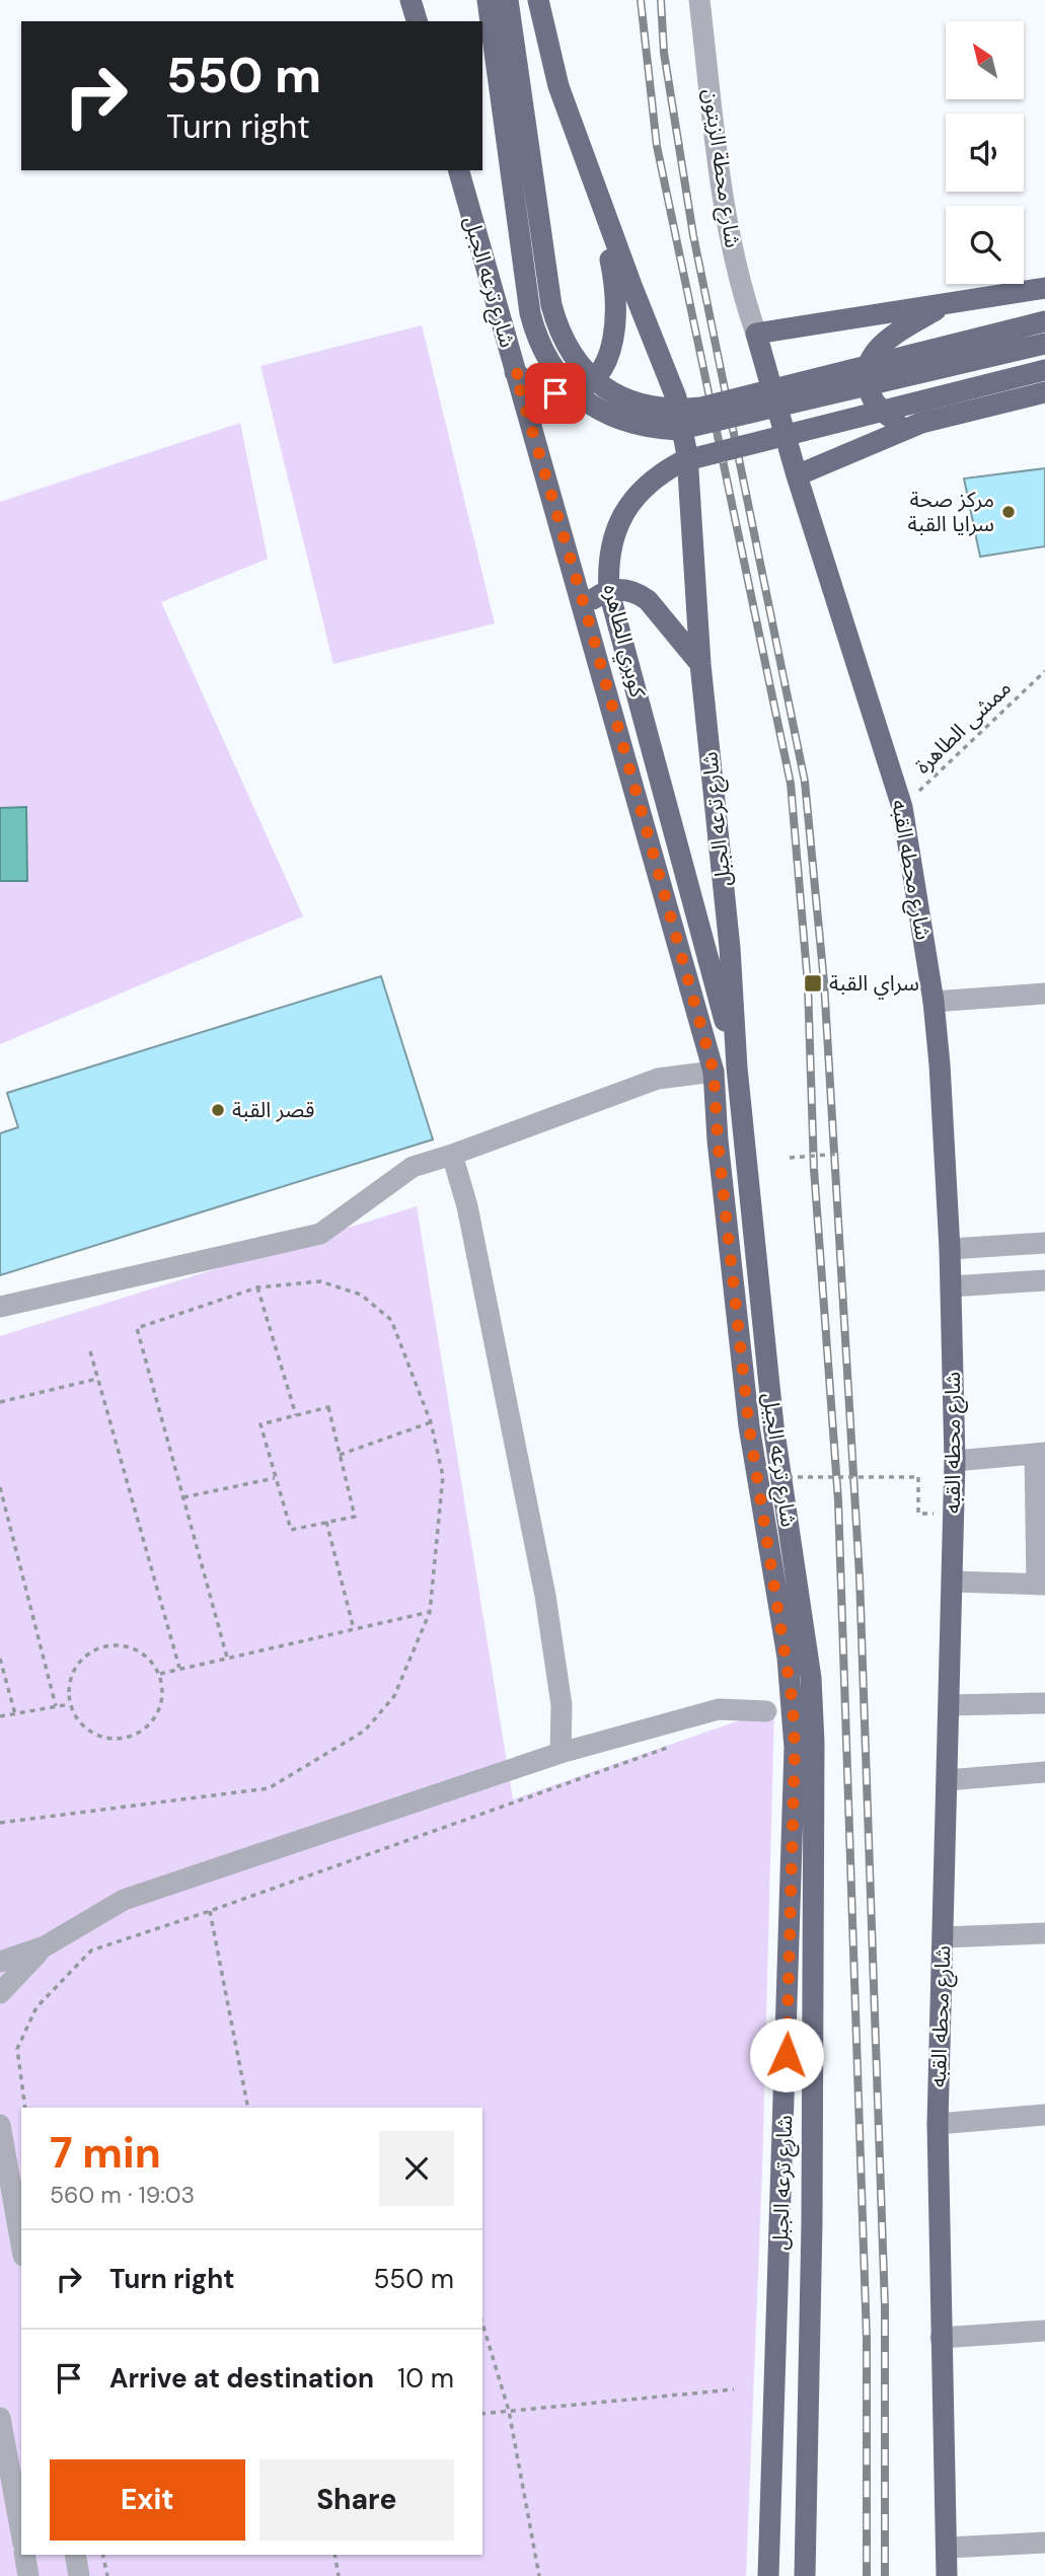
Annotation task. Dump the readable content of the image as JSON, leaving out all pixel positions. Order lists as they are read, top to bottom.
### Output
{
  "streets": {
    "main road": ["شارع ترعه الجبل", "كوبري الطاهره", "شارع محطه القبه"],
    "street": ["شارع محطة الزيتون"],
    "path": ["ممشى الطاهرة"]
  },
  "crossings": [
    ["شارع محطة الزيتون", "شارع محطه القبه"],
    ["شارع ترعه الجبل", "كوبري الطاهره"],
    ["ممشى الطاهرة", "شارع محطه القبه"]
  ],
  "places": {
    "other": ["مركز صحة سرايا القبة", "قصر القبة"],
    "transit": ["سراي القبة"]
  },
  "north": "top left",
  "page": {
    "turn": ["550 m", "Turn right"],
    "heading": ["7 min", "560 m · 19:03"],
    "list": [
      {
        "name": "Turn right",
        "value": "550 m"
      },
      {
        "name": "Arrive at destination",
        "value": "10 m"
      }
    ],
    "buttons": ["Exit", "Share"]
  }
}
